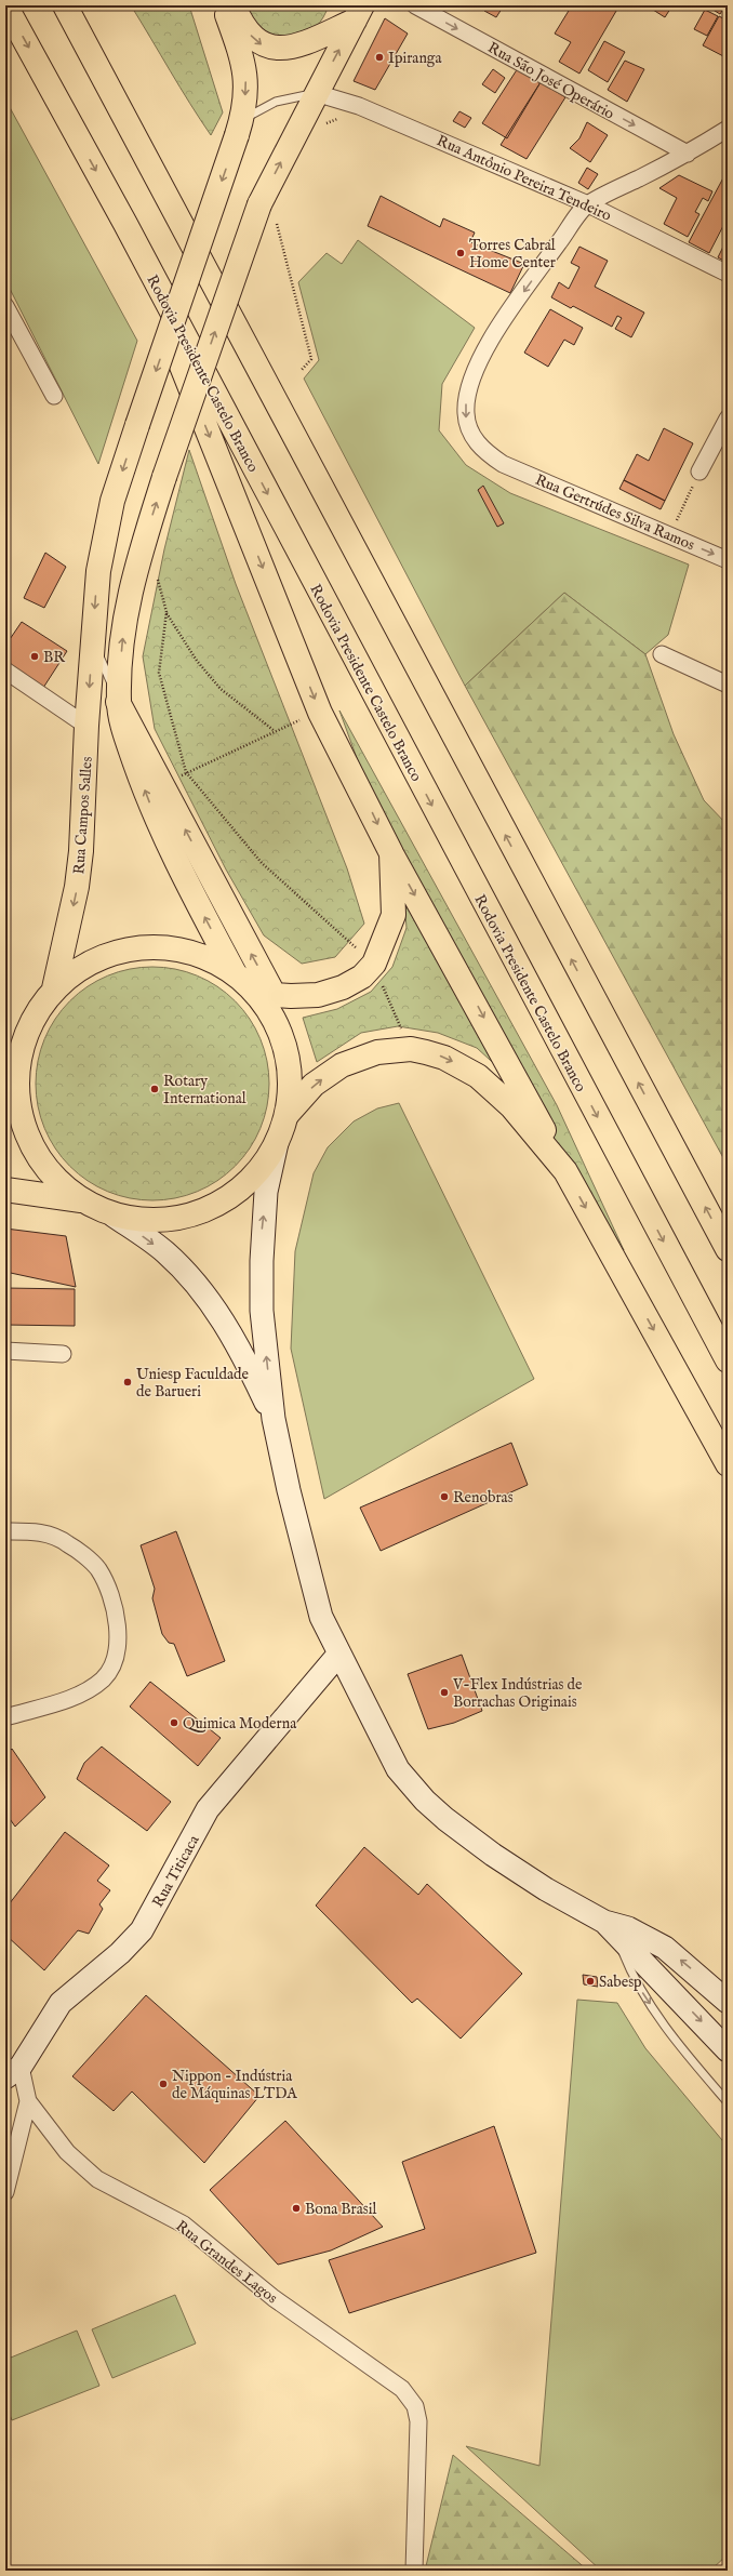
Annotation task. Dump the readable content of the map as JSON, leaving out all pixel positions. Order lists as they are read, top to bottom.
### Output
{
  "streets": {
    "main road": ["Rodovia Presidente Castelo Branco", "Rua Campos Salles"],
    "street": [
      "Rua São José Operário",
      "Rua Antônio Pereira Tendeiro",
      "Rua Gertrúdes Silva Ramos",
      "Rua Titicaca",
      "Rua Grandes Lagos"
    ]
  },
  "crossings": [
    ["Rua Antônio Pereira Tendeiro", "Rua Gertrúdes Silva Ramos"],
    ["Rua Antônio Pereira Tendeiro", "Rua Campos Salles"],
    ["Rua Titicaca", "Rua Grandes Lagos"]
  ],
  "one_way": ["Rua São José Operário"],
  "places": [
    "Ipiranga",
    "Torres Cabral Home Center",
    "BR",
    "Rotary International",
    "Uniesp Faculdade de Barueri",
    "Renobras",
    "V-Flex Indústrias de Borrachas Originais",
    "Quimica Moderna",
    "Sabesp",
    "Nippon - Indústria de Máquinas LTDA",
    "Bona Brasil"
  ]
}
